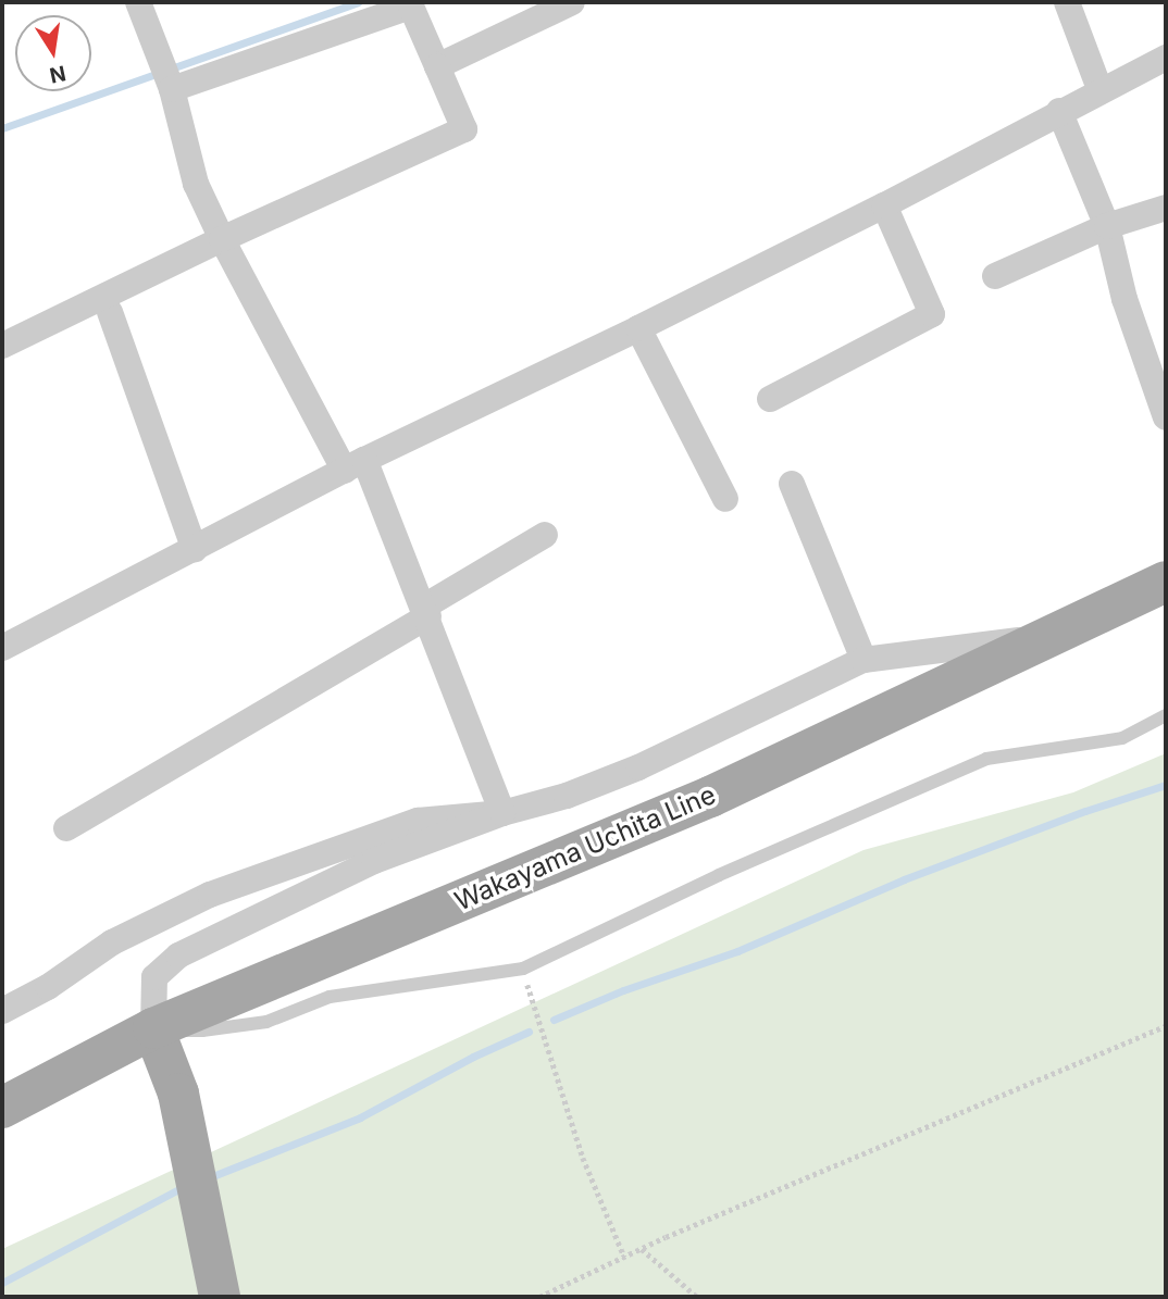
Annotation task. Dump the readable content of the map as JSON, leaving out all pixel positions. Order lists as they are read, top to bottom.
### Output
{
  "streets": {
    "main road": ["Wakayama Uchita Line"]
  },
  "north": "bottom"
}
